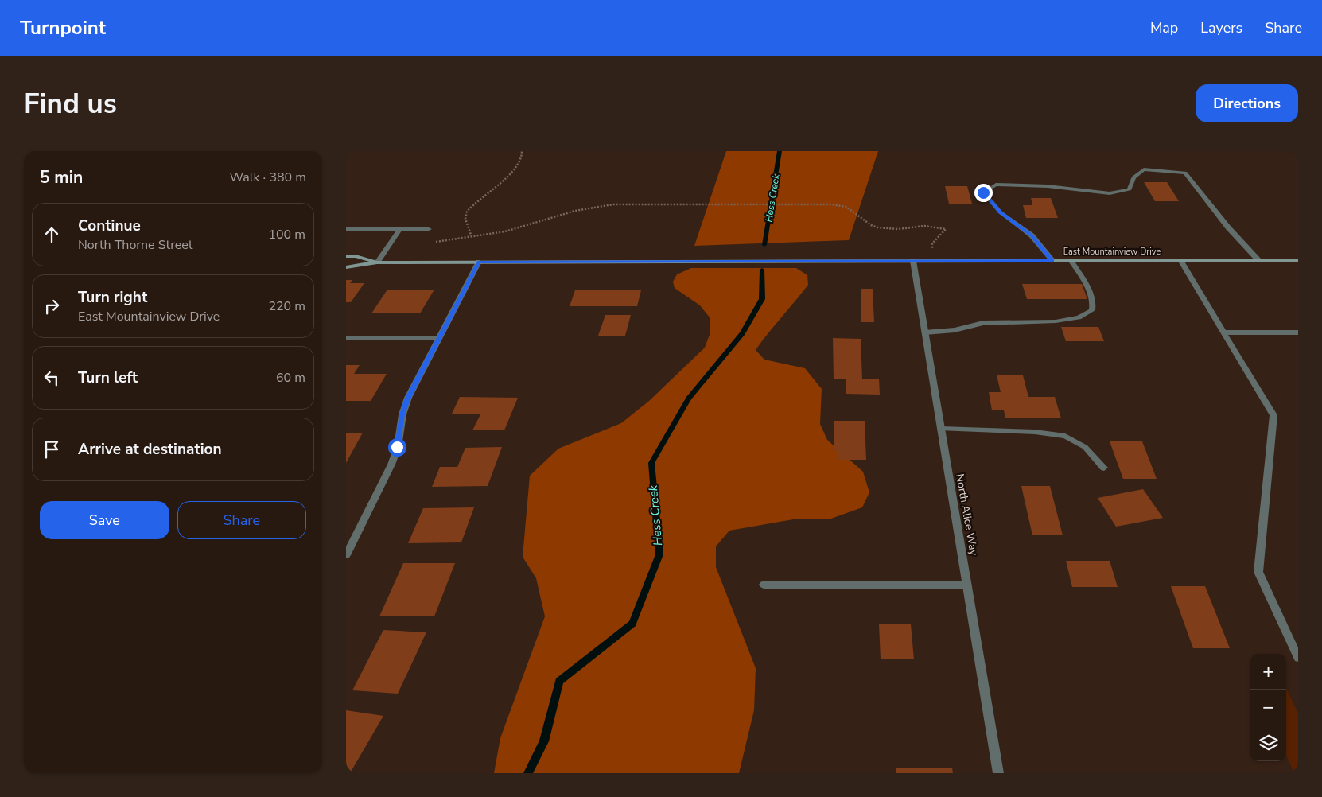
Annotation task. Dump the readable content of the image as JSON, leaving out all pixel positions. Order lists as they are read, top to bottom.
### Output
{
  "streets": {
    "main road": ["East Mountainview Drive"],
    "street": ["North Alice Way"]
  },
  "crossings": [
    ["East Mountainview Drive", "North Alice Way"]
  ],
  "water": ["Hess Creek"],
  "page": {
    "header": "Turnpoint",
    "nav": ["Map", "Layers", "Share"],
    "buttons": [
      "Directions",
      ["Save", "Share"]
    ],
    "title": "Find us",
    "heading": ["5 min", "Walk · 380 m"],
    "list": [
      ["Continue", "North Thorne Street", "100 m"],
      ["Turn right", "East Mountainview Drive", "220 m"],
      ["Turn left", "60 m"],
      "Arrive at destination"
    ],
    "map_buttons": ["+", "−"]
  }
}
